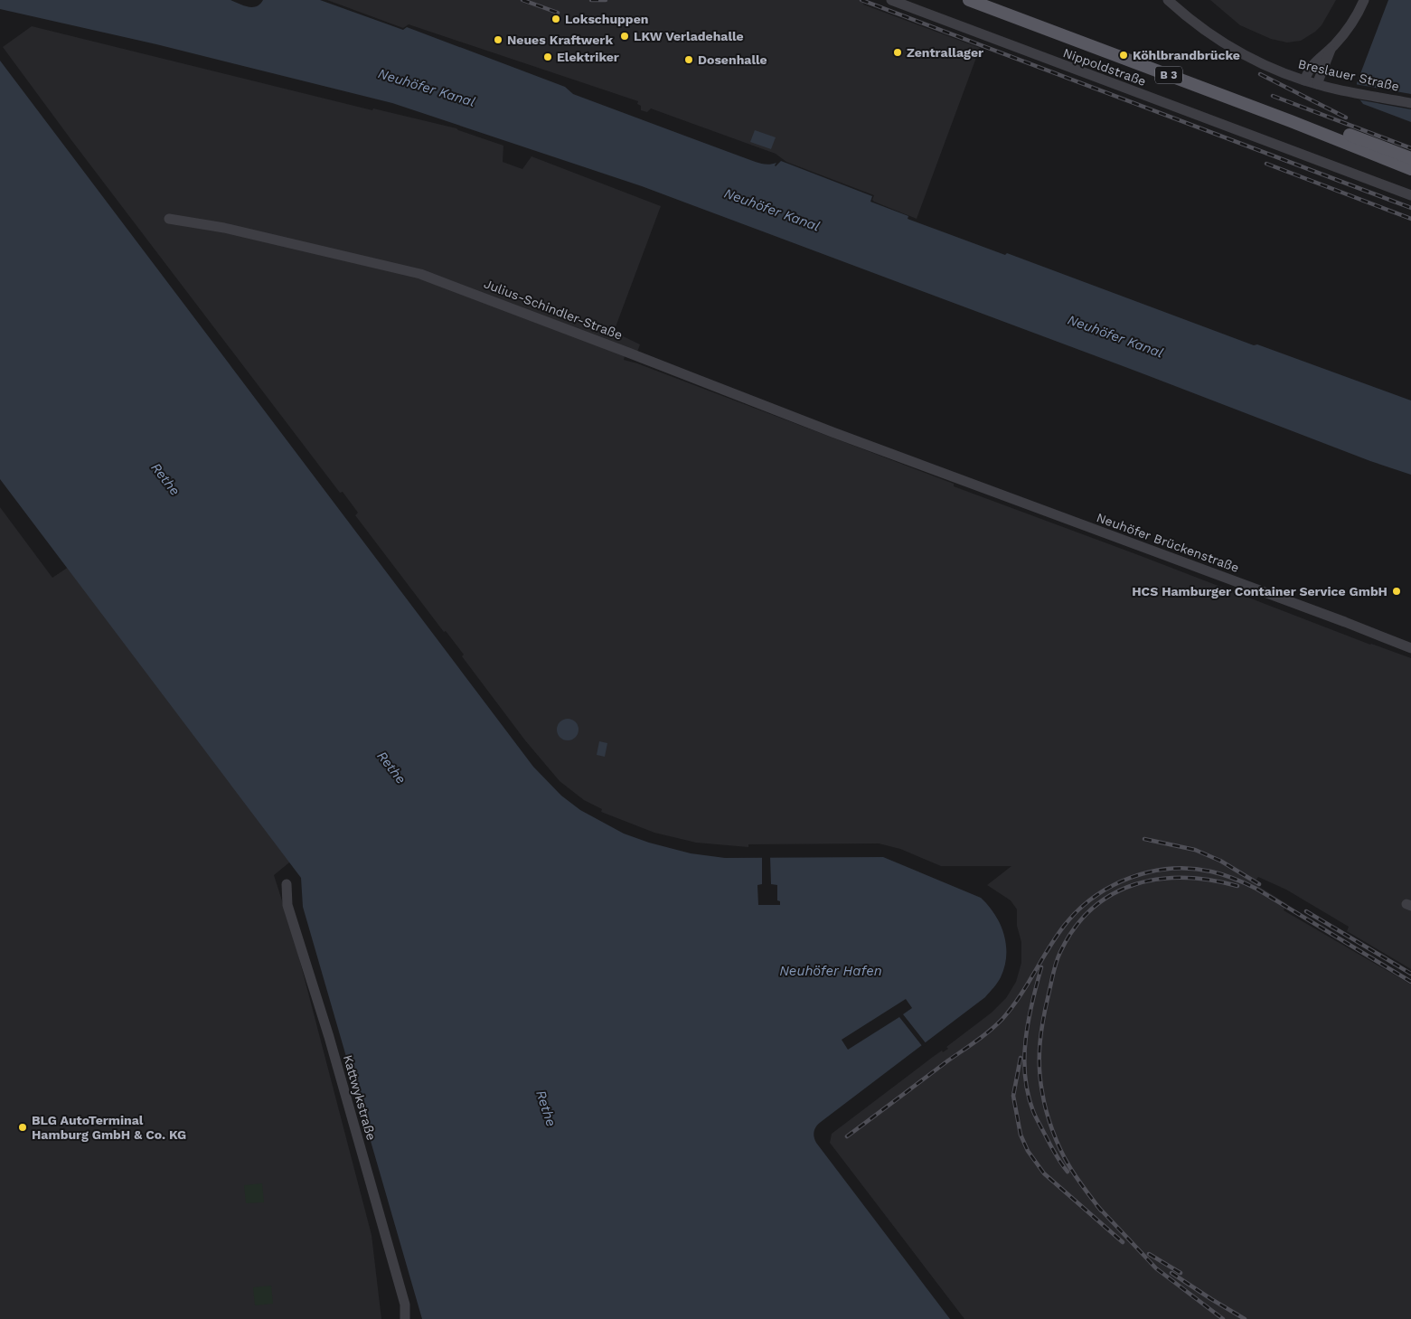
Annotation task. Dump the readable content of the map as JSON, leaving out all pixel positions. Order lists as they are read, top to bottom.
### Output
{
  "streets": {
    "main road": ["B 3"],
    "street": [
      "Nippoldstraße",
      "Breslauer Straße",
      "Julius-Schindler-Straße",
      "Neuhöfer Brückenstraße",
      "Kattwykstraße"
    ]
  },
  "crossings": [
    ["Julius-Schindler-Straße", "Neuhöfer Brückenstraße"]
  ],
  "water": ["Neuhöfer Kanal", "Rethe", "Neuhöfer Hafen"],
  "places": [
    "Lokschuppen",
    "LKW Verladehalle",
    "Neues Kraftwerk",
    "Zentrallager",
    "Köhlbrandbrücke",
    "Elektriker",
    "Dosenhalle",
    "HCS Hamburger Container Service GmbH",
    "BLG AutoTerminal Hamburg GmbH & Co. KG"
  ]
}
